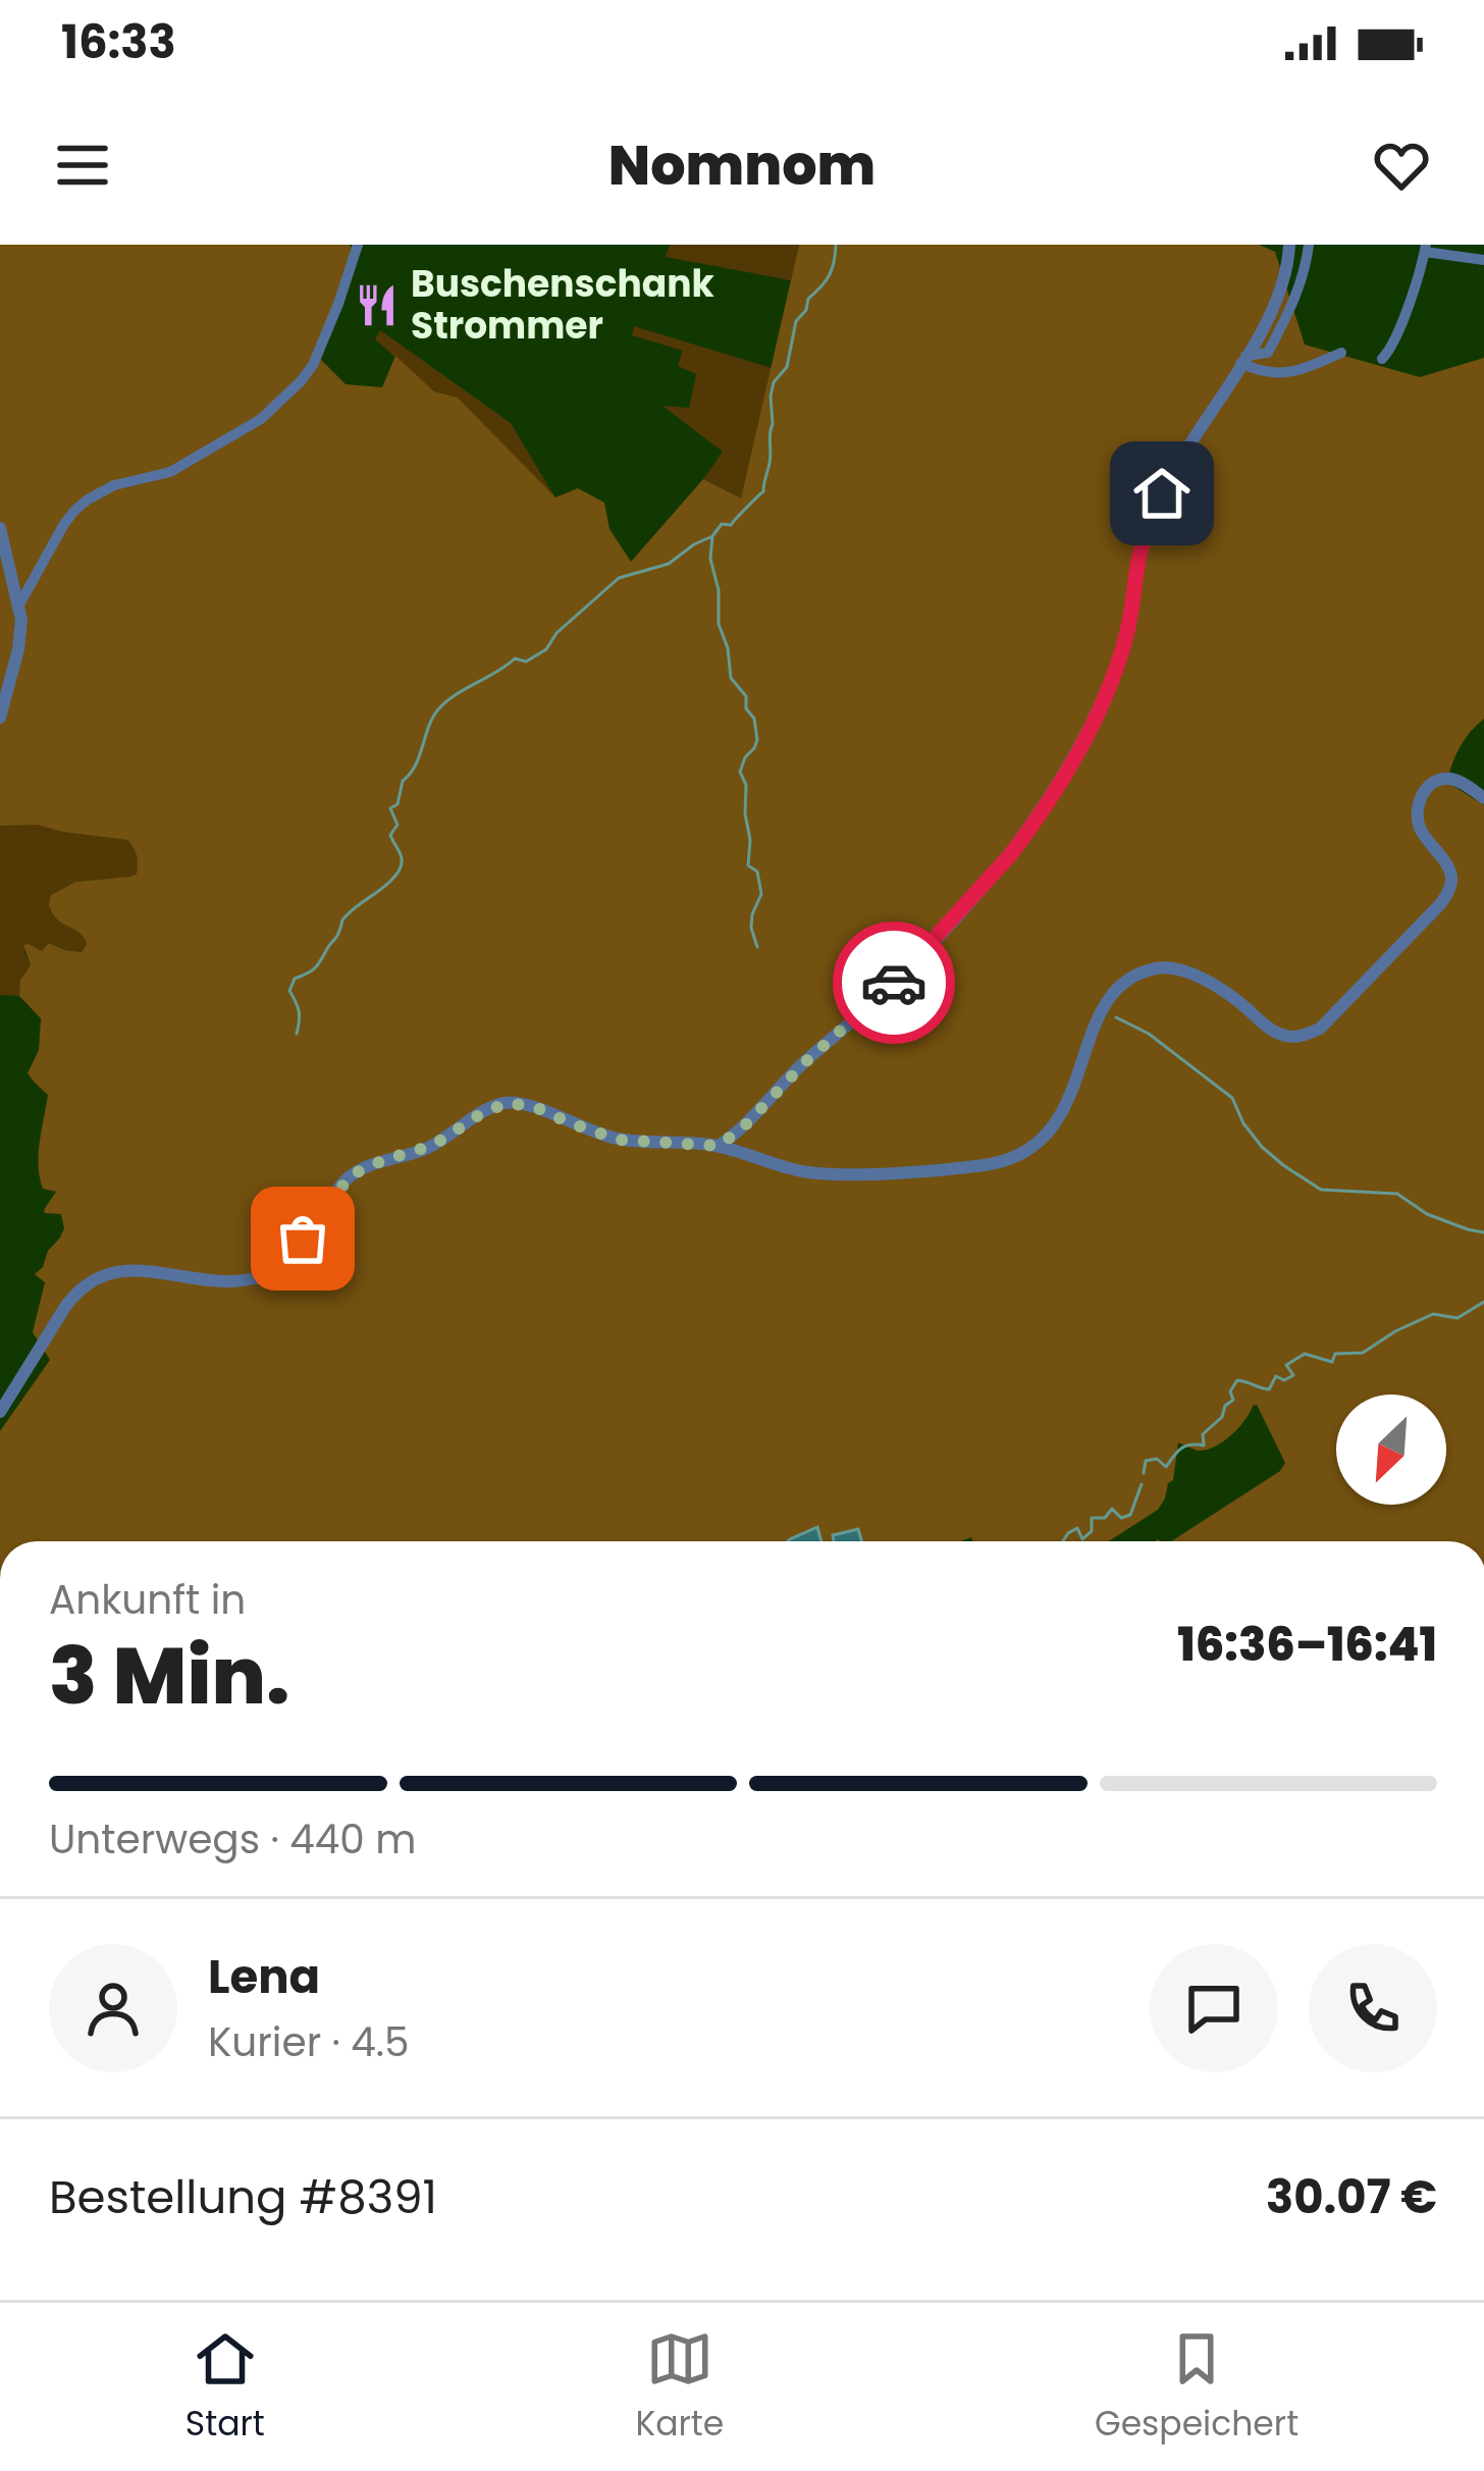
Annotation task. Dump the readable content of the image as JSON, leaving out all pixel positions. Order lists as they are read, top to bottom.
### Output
{
  "places": {
    "restaurant": ["Buschenschank Strommer"]
  },
  "north": "bottom left",
  "page": {
    "status": "16:33",
    "header": "Nomnom",
    "heading": ["3 Min.", "Ankunft in", "16:36–16:41"],
    "panel": [
      "Lena",
      "Kurier · 4.5",
      "Bestellung #8391",
      "30.07 €"
    ],
    "bar": "Unterwegs · 440 m",
    "tabs": ["Start", "Karte", "Gespeichert"]
  }
}
